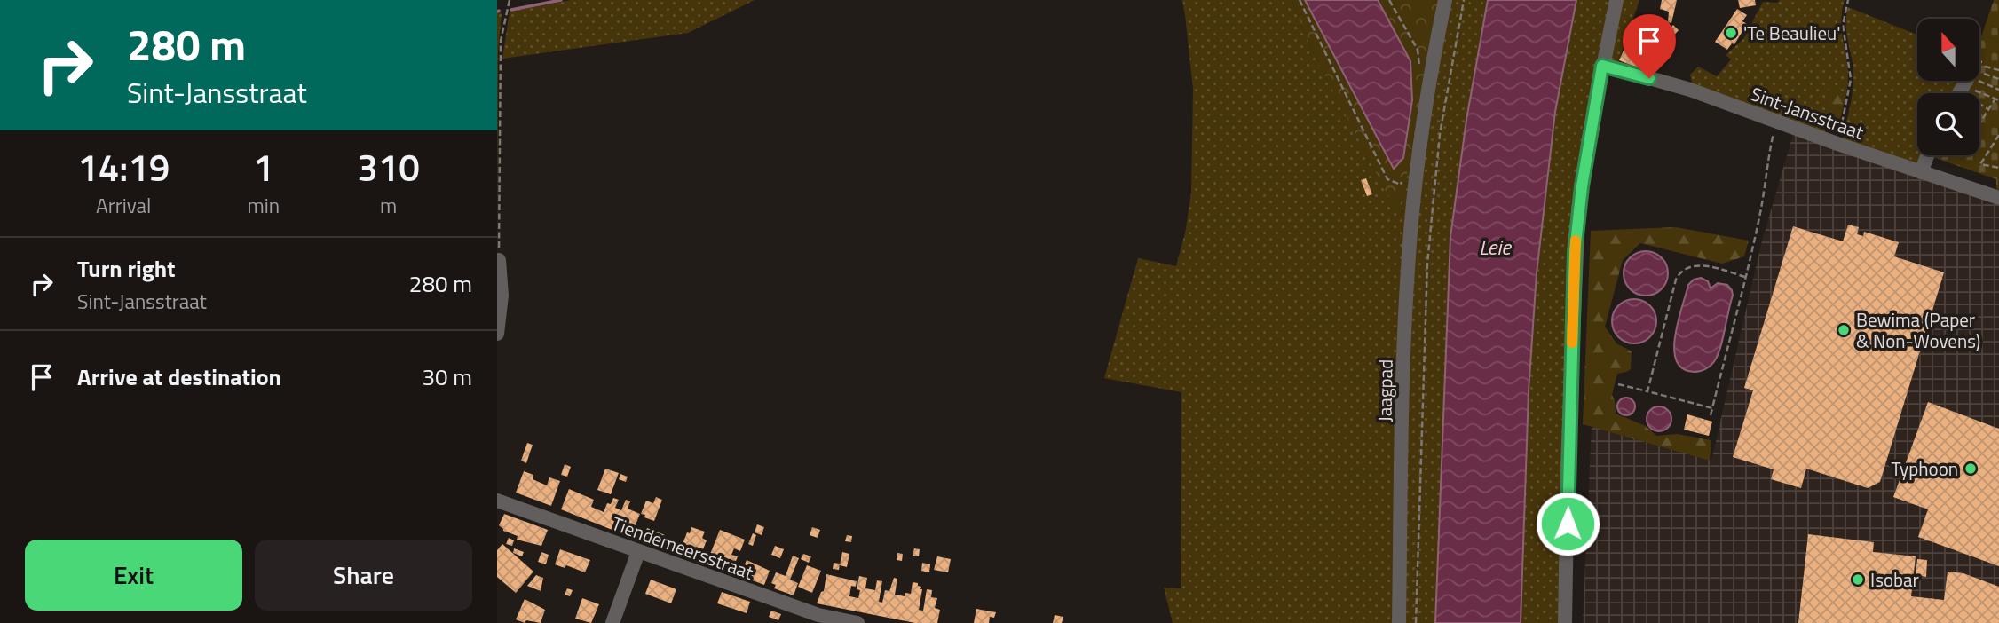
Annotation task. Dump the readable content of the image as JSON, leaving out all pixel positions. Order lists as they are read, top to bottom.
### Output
{
  "streets": {
    "street": ["Sint-Jansstraat", "Jaagpad", "Tiendemeersstraat"]
  },
  "water": ["Leie"],
  "places": [
    "'Te Beaulieu'",
    "Bewima (Paper & Non-Wovens)",
    "Typhoon",
    "Isobar"
  ],
  "north": "top",
  "page": {
    "turn": ["280 m", "Sint-Jansstraat"],
    "eta": [
      "14:19",
      "Arrival",
      "1",
      "min",
      "310",
      "m"
    ],
    "list": [
      {
        "name": "Turn right",
        "note": "Sint-Jansstraat",
        "value": "280 m"
      },
      {
        "name": "Arrive at destination",
        "value": "30 m"
      }
    ],
    "buttons": ["Exit", "Share"]
  }
}
